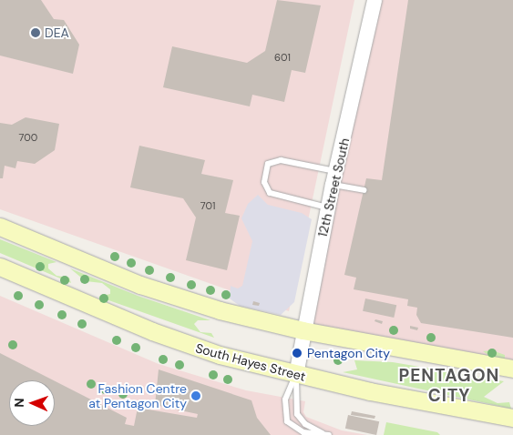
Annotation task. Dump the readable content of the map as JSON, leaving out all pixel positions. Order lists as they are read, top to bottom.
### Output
{
  "streets": {
    "main road": ["South Hayes Street"],
    "street": ["12th Street South"]
  },
  "crossings": [
    ["12th Street South", "South Hayes Street"]
  ],
  "districts": ["PENTAGON CITY"],
  "places": ["DEA", "Pentagon City", "Fashion Centre at Pentagon City"],
  "house_numbers": ["601", "700", "701"],
  "north": "left"
}
